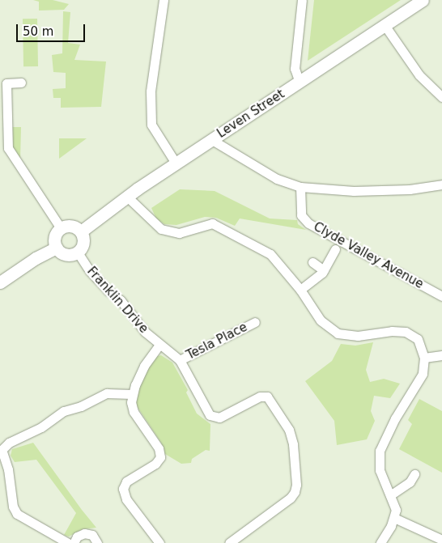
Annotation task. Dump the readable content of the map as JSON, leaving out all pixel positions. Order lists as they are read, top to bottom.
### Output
{
  "streets": {
    "street": [
      "Leven Street",
      "Clyde Valley Avenue",
      "Franklin Drive",
      "Tesla Place"
    ]
  },
  "crossings": [
    ["Leven Street", "Franklin Drive"],
    ["Franklin Drive", "Tesla Place"]
  ],
  "scale_bar": "50 m"
}
